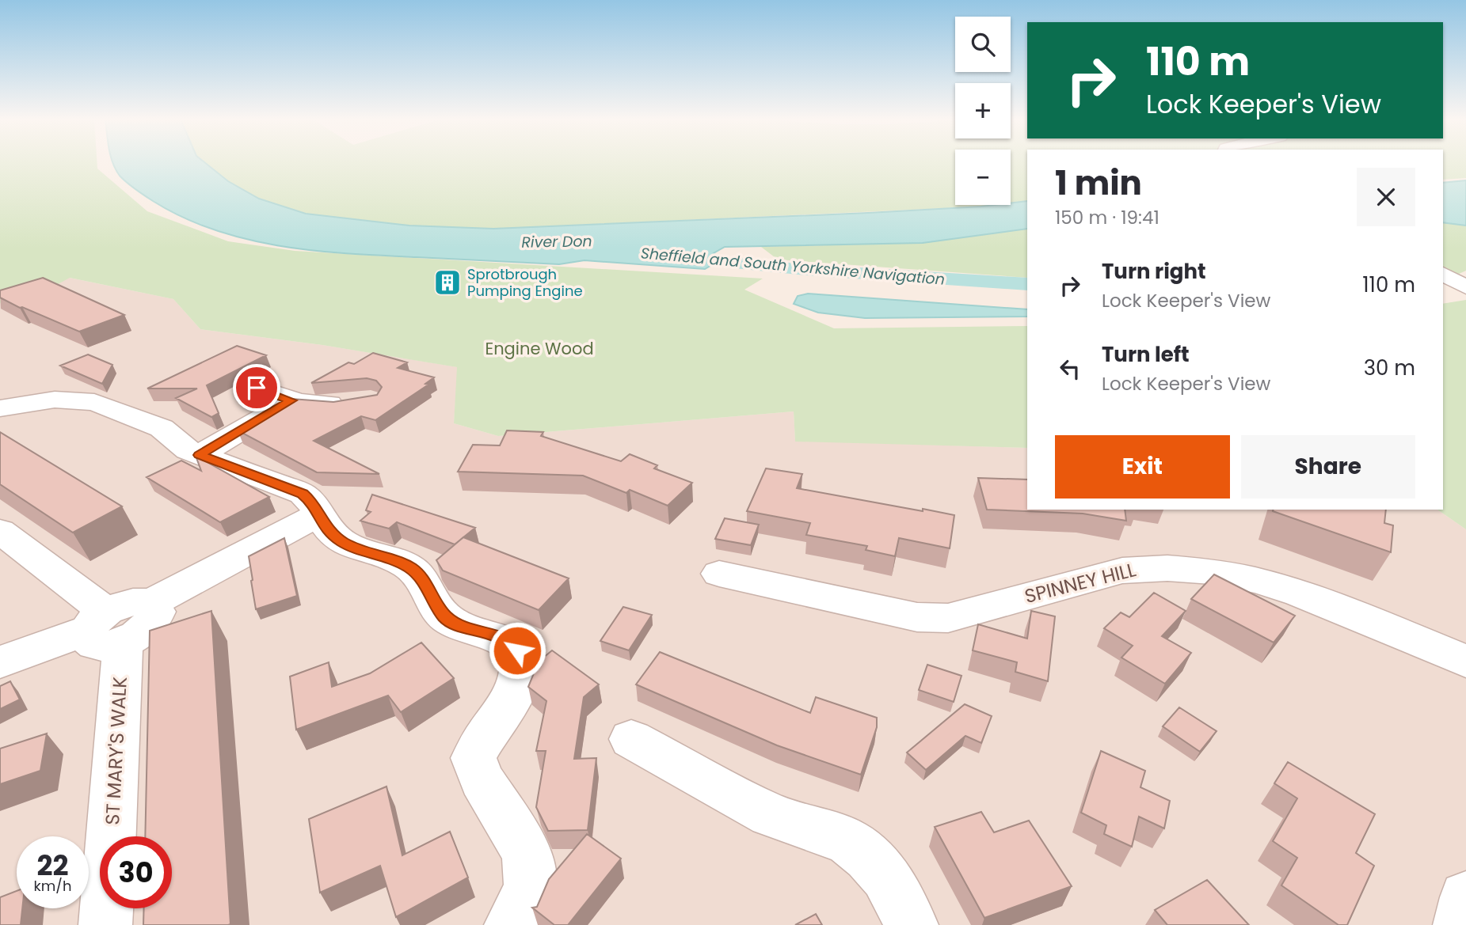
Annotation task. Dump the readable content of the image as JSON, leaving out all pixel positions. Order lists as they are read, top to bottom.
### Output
{
  "streets": {
    "street": ["SPINNEY HILL", "ST MARY'S WALK"]
  },
  "water": ["River Don", "Sheffield and South Yorkshire Navigation"],
  "parks": ["Engine Wood"],
  "places": {
    "building": ["Sprotbrough Pumping Engine"]
  },
  "page": {
    "map_buttons": ["+", "−"],
    "turn": ["110 m", "Lock Keeper's View"],
    "heading": ["1 min", "150 m · 19:41"],
    "list": [
      {
        "name": "Turn right",
        "note": "Lock Keeper's View",
        "value": "110 m"
      },
      {
        "name": "Turn left",
        "note": "Lock Keeper's View",
        "value": "30 m"
      }
    ],
    "buttons": ["Exit", "Share"],
    "speed": "22 km/h",
    "limit": "30"
  }
}
